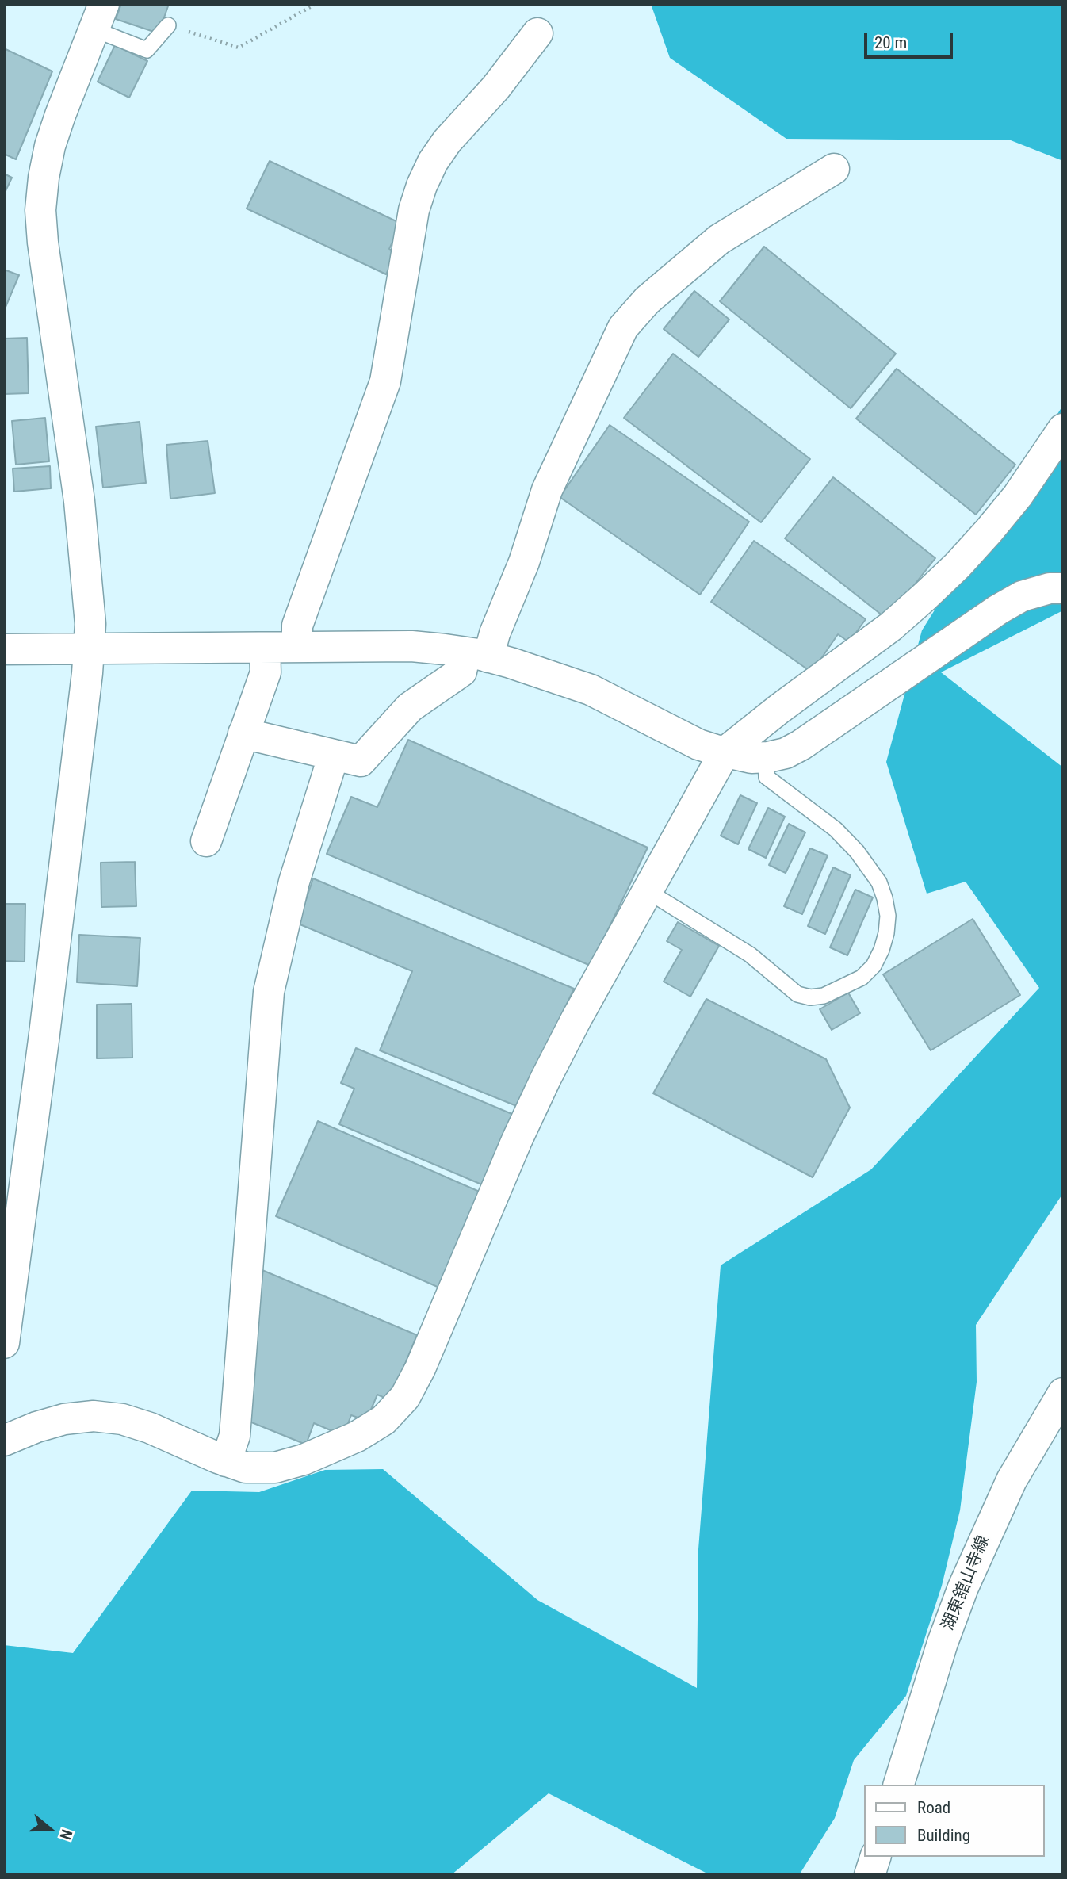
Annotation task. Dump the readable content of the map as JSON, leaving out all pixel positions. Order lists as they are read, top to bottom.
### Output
{
  "streets": {
    "street": ["湖東舘山寺線"]
  },
  "legend": ["Road", "Building"],
  "scale_bar": "20 m",
  "north": "right"
}
